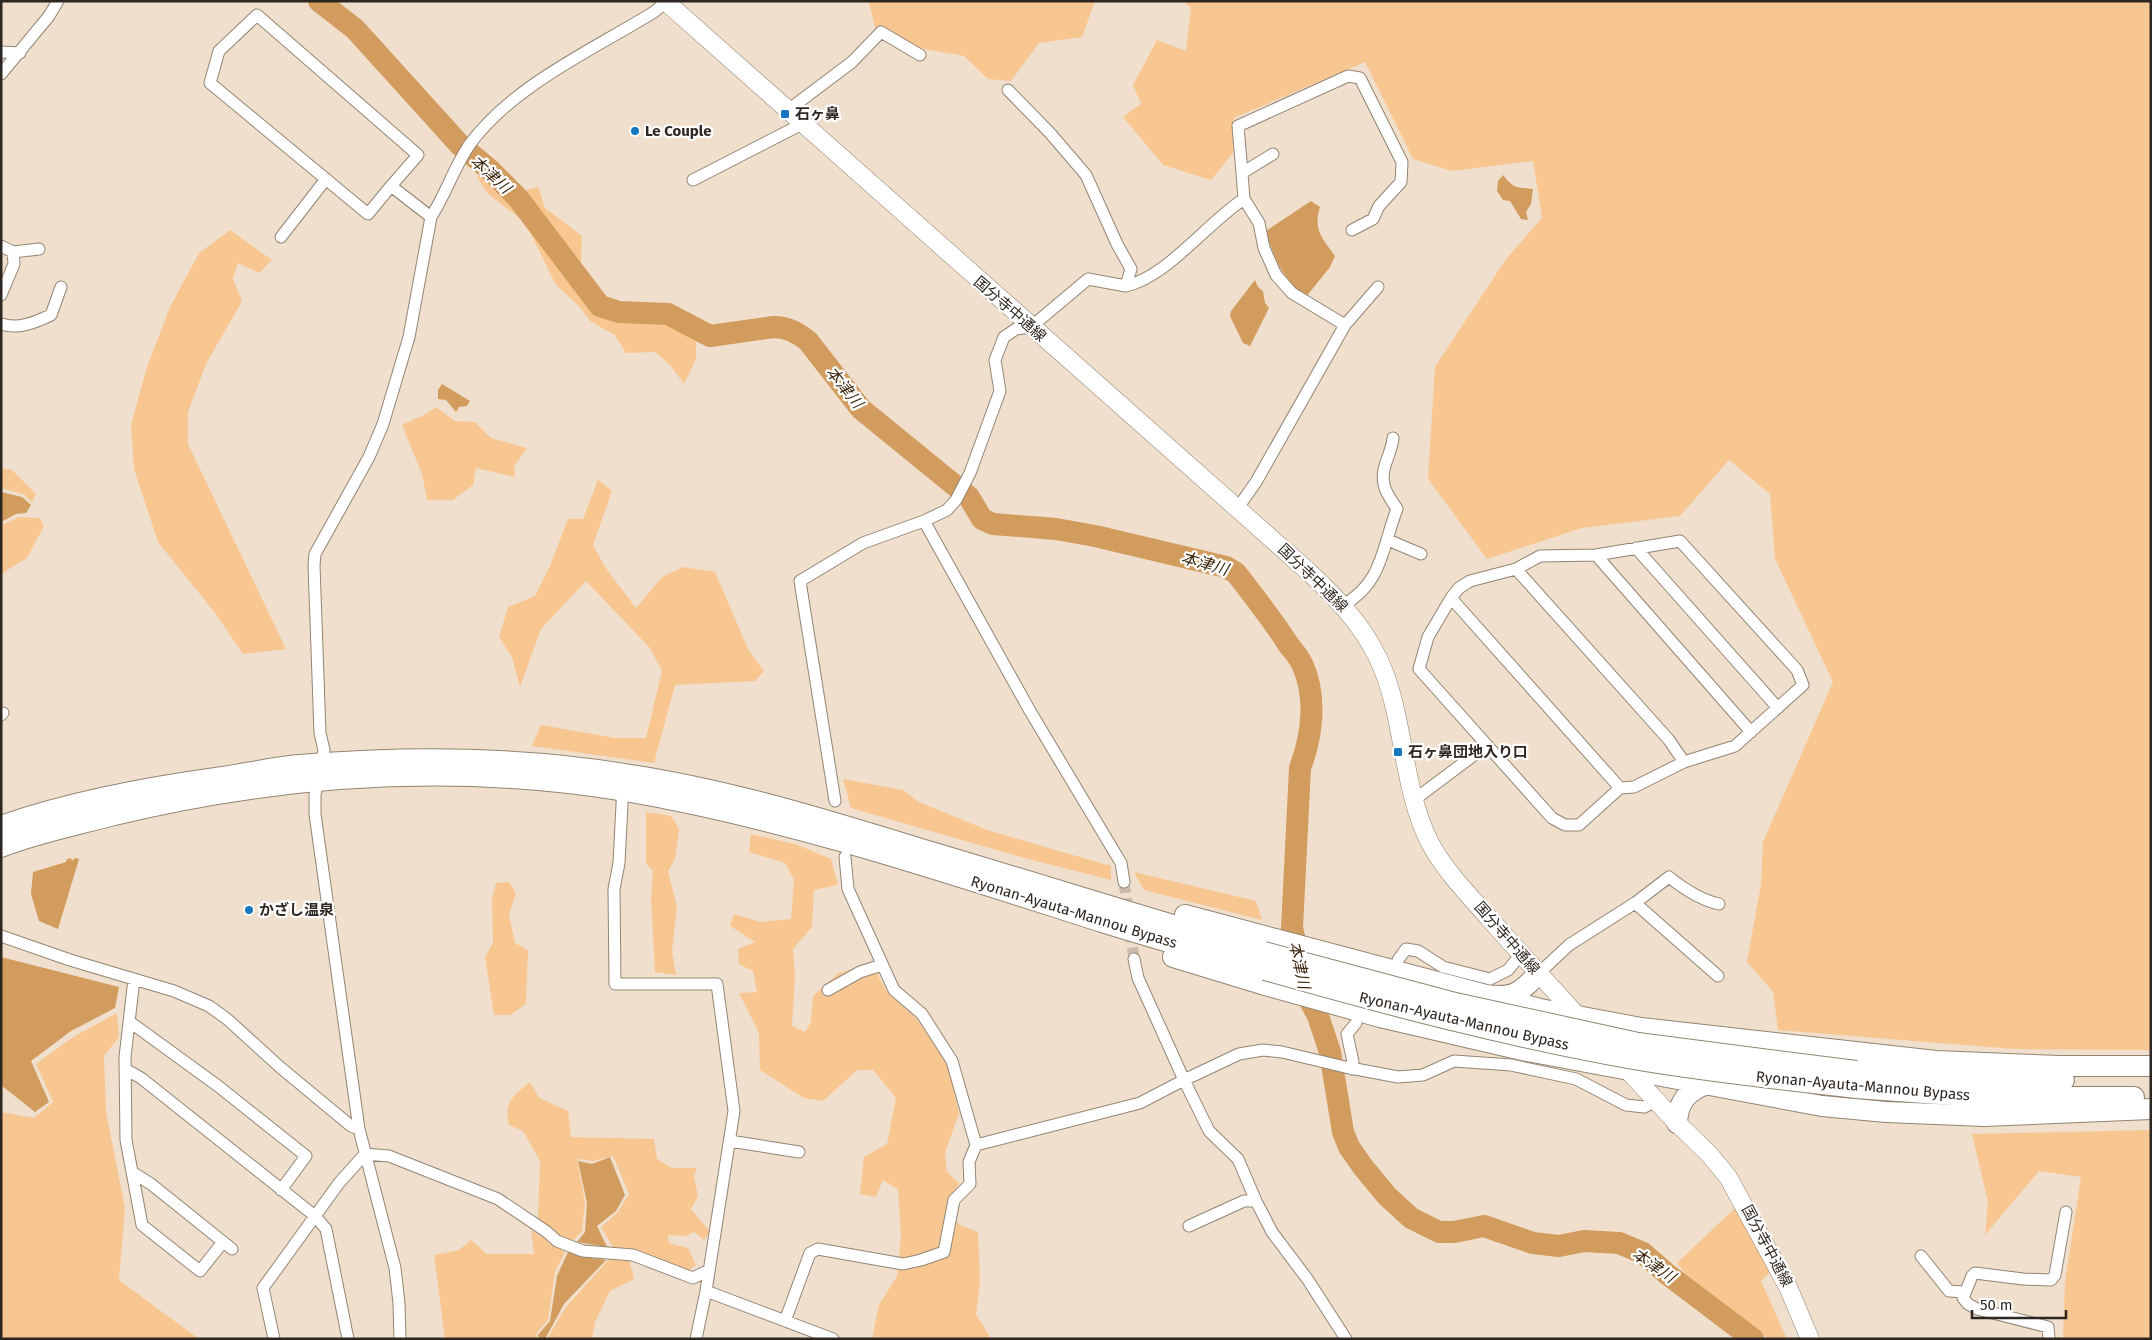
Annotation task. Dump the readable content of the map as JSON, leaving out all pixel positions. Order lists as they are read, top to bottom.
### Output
{
  "streets": {
    "highway": ["Ryonan-Ayauta-Mannou Bypass"],
    "main road": ["国分寺中通線"]
  },
  "water": ["本津川"],
  "places": {
    "transit": ["石ヶ鼻", "石ヶ鼻団地入り口"],
    "other": ["Le Couple", "かざし温泉"]
  },
  "scale_bar": "50 m"
}
